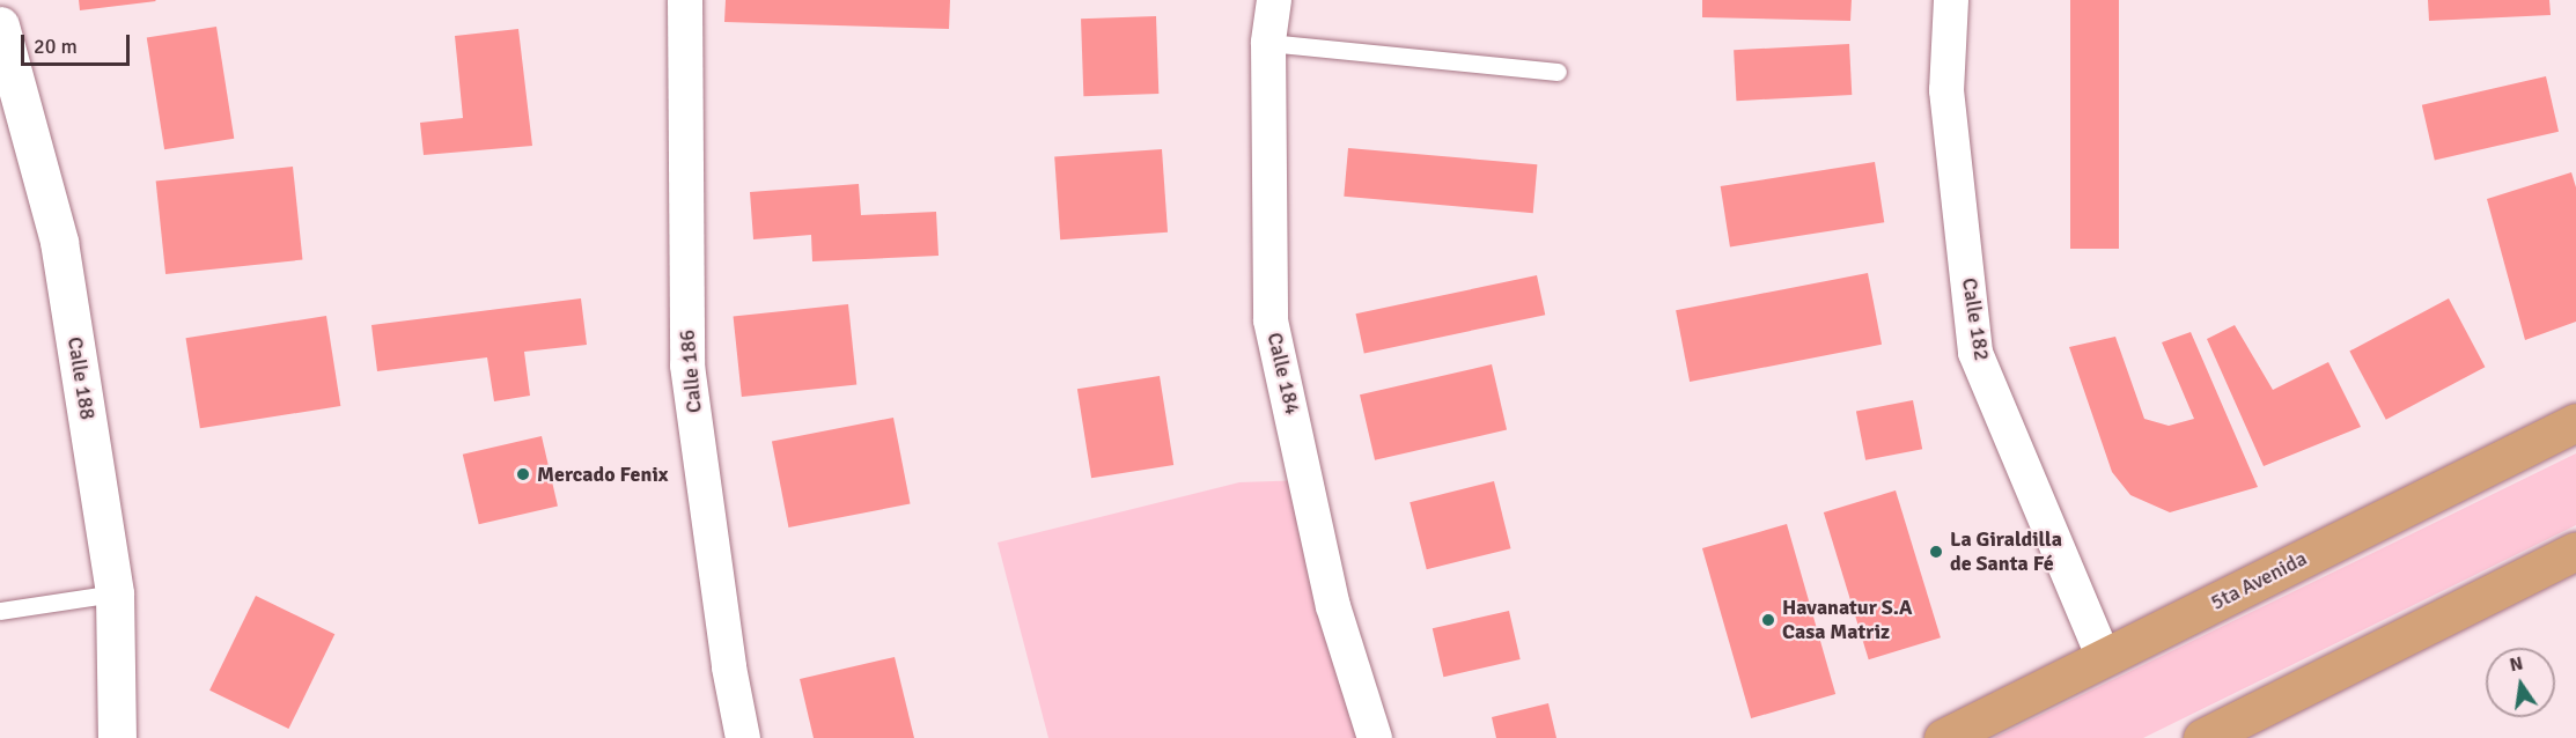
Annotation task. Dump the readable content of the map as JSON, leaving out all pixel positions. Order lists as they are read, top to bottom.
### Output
{
  "streets": {
    "highway": ["5ta Avenida"],
    "street": [
      "Calle 182",
      "Calle 186",
      "Calle 184",
      "Calle 188"
    ]
  },
  "crossings": [
    ["Calle 182", "5ta Avenida"]
  ],
  "places": ["Mercado Fenix", "La Giraldilla de Santa Fé", "Havanatur S.A Casa Matriz"],
  "scale_bar": "20 m",
  "north": "top"
}
